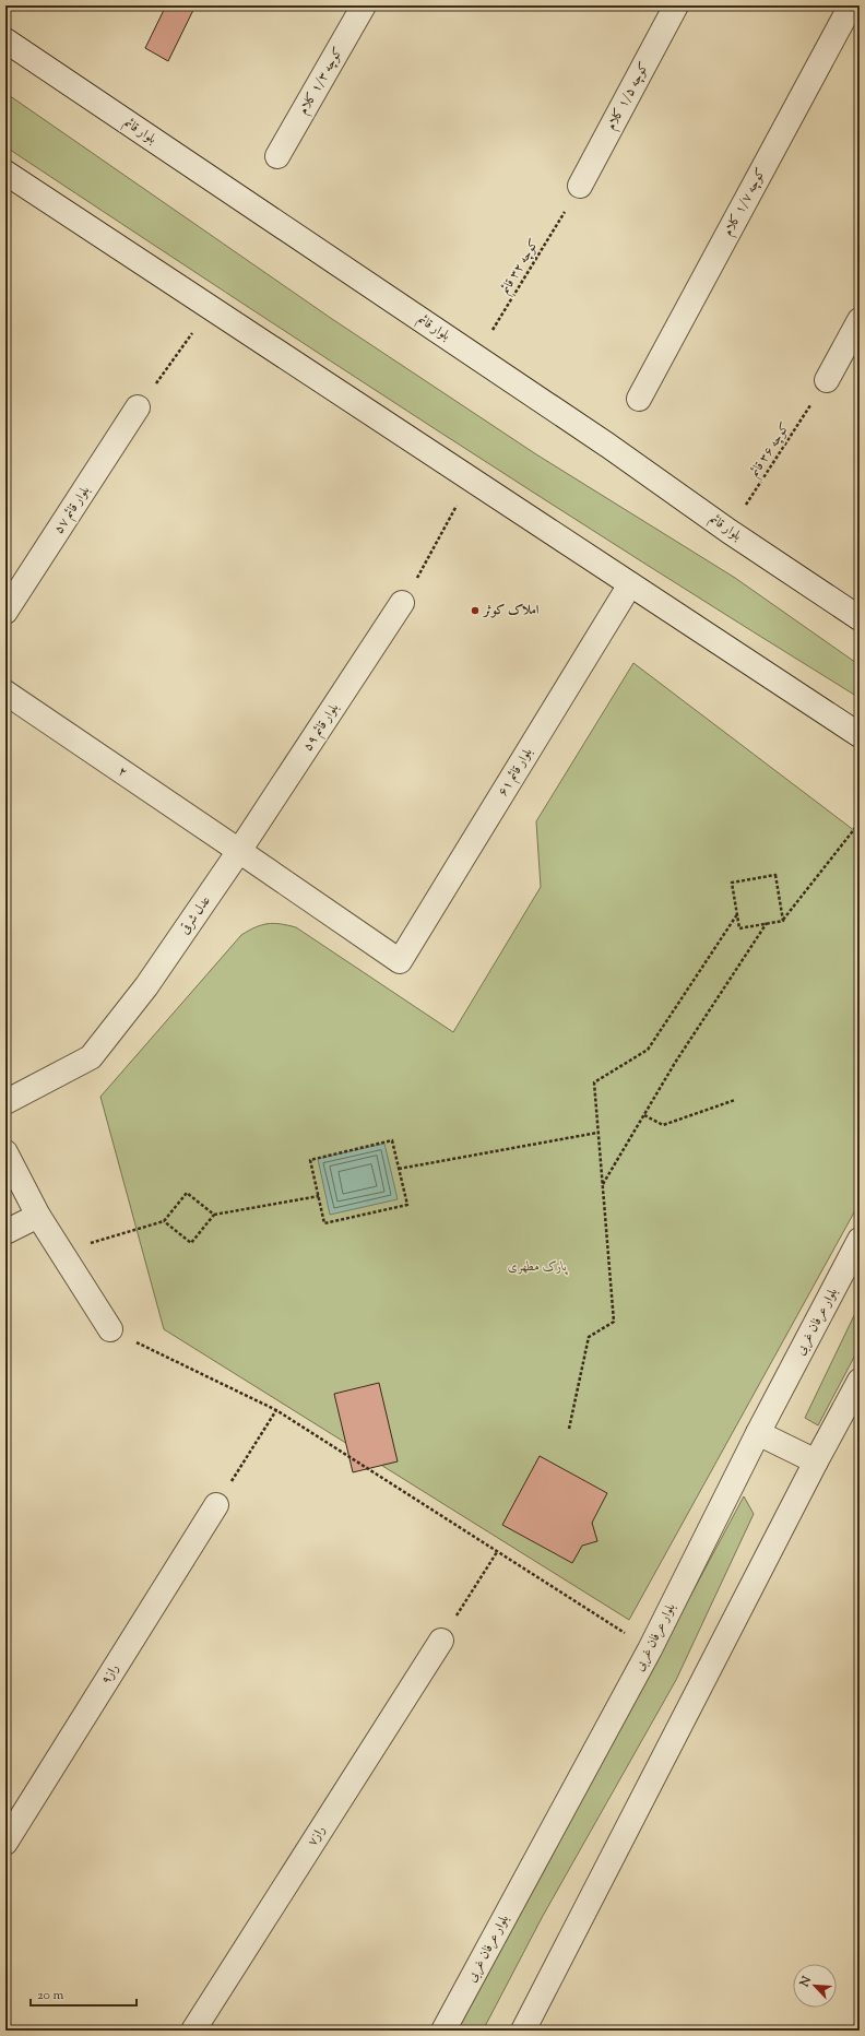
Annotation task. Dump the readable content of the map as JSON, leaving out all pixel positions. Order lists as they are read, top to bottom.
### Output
{
  "streets": {
    "street": [
      "کوچه ۱/۳ کلام",
      "کوچه ۱/۵ کلام",
      "بلوار قائم",
      "کوچه ۱/۷ کلام",
      "بلوار قائم ۵۷",
      "بلوار قائم ۵۹",
      "۲",
      "بلوار قائم ۶۱",
      "عدل شرقی",
      "بلوار عرفان غربی",
      "راز۹",
      "راز۷"
    ],
    "path": ["کوچه ۳۲ قائم", "کوچه ۳۶ قائم"]
  },
  "crossings": [
    ["کوچه ۱/۵ کلام", "کوچه ۳۲ قائم"],
    ["بلوار قائم", "کوچه ۳۲ قائم"],
    ["بلوار قائم", "کوچه ۳۶ قائم"],
    ["بلوار قائم ۵۹", "۲"],
    ["بلوار قائم ۵۹", "بلوار قائم ۶۱"],
    ["بلوار قائم ۵۹", "عدل شرقی"],
    ["۲", "بلوار قائم ۶۱"],
    ["۲", "عدل شرقی"],
    ["بلوار قائم ۶۱", "عدل شرقی"]
  ],
  "parks": ["پارک مطهری"],
  "places": ["املاک کوثر"],
  "scale_bar": "20 m",
  "north": "top left"
}
